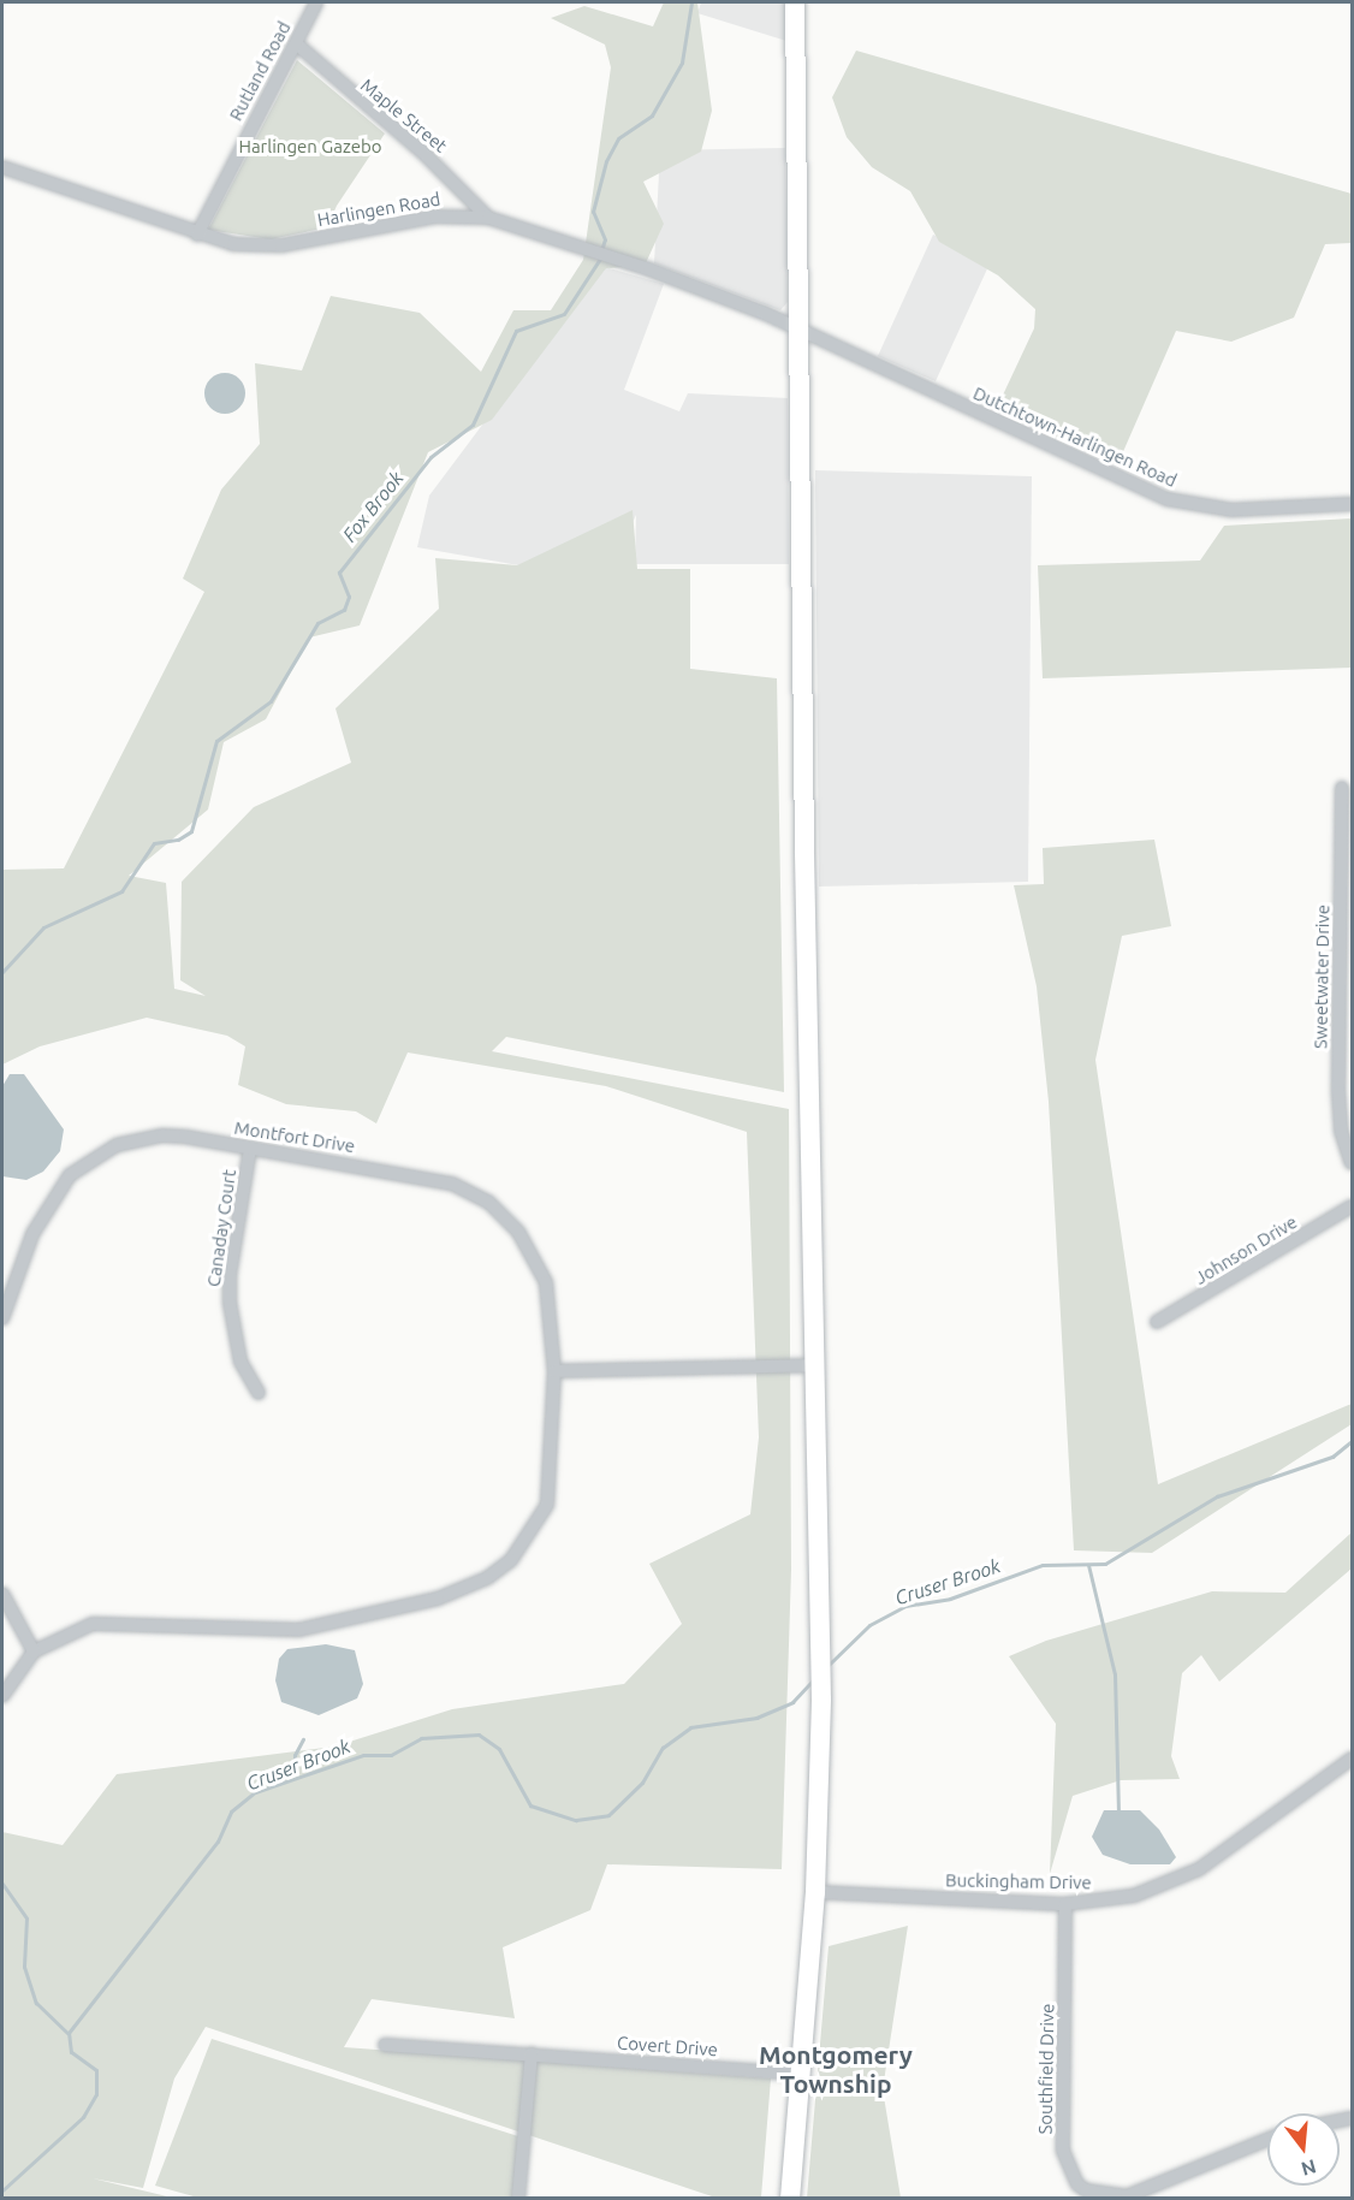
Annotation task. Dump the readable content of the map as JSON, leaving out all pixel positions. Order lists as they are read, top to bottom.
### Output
{
  "streets": {
    "street": [
      "Rutland Road",
      "Maple Street",
      "Harlingen Road",
      "Dutchtown-Harlingen Road",
      "Sweetwater Drive",
      "Montfort Drive",
      "Canaday Court",
      "Johnson Drive",
      "Buckingham Drive",
      "Covert Drive",
      "Southfield Drive"
    ]
  },
  "crossings": [
    ["Rutland Road", "Maple Street"],
    ["Rutland Road", "Harlingen Road"],
    ["Maple Street", "Harlingen Road"],
    ["Harlingen Road", "Dutchtown-Harlingen Road"],
    ["Montfort Drive", "Canaday Court"],
    ["Buckingham Drive", "Southfield Drive"]
  ],
  "districts": ["Montgomery Township"],
  "water": ["Fox Brook", "Cruser Brook"],
  "parks": ["Harlingen Gazebo"],
  "north": "bottom"
}
